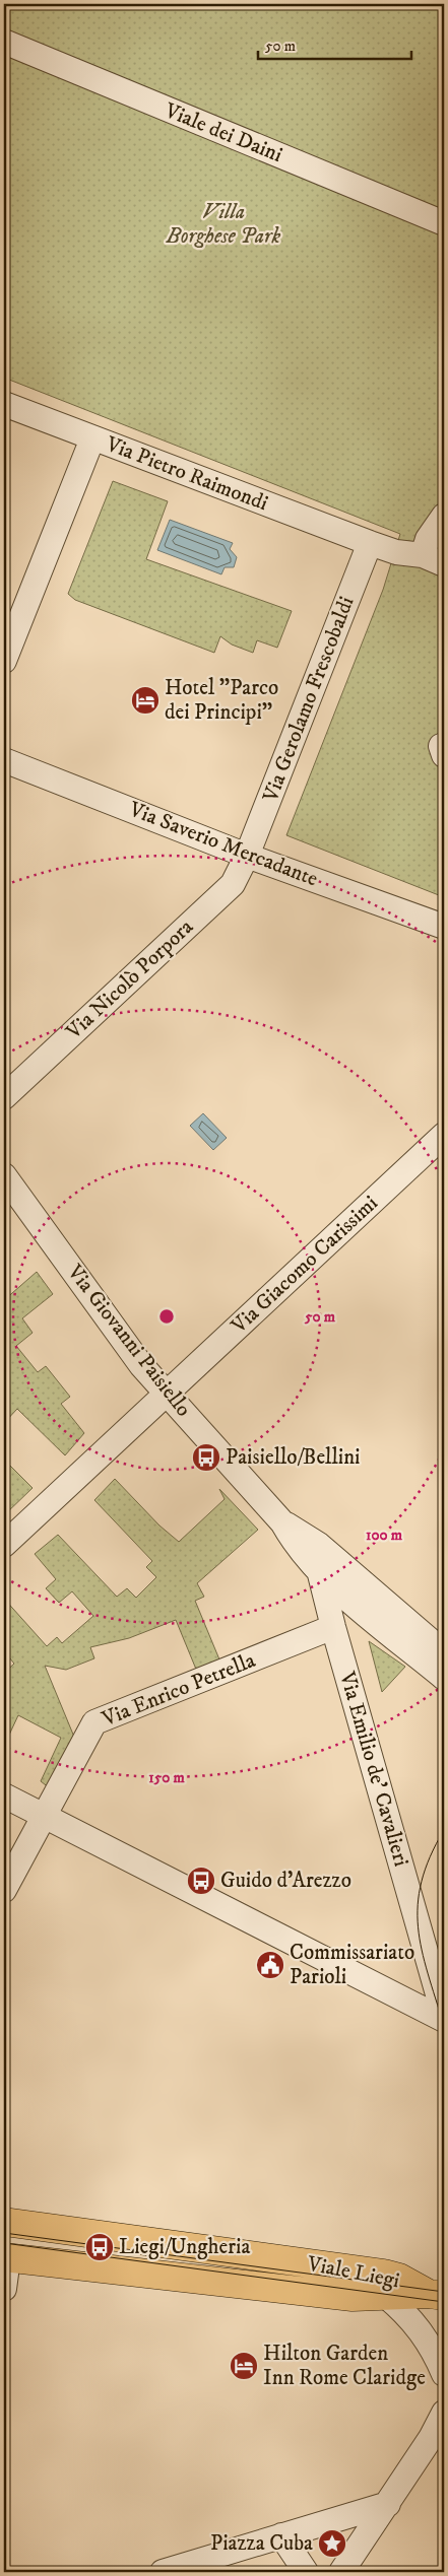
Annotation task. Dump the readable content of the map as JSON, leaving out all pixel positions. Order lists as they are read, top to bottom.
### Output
{
  "streets": {
    "main road": ["Viale Liegi"],
    "street": [
      "Viale dei Daini",
      "Via Pietro Raimondi",
      "Via Gerolamo Frescobaldi",
      "Via Saverio Mercadante",
      "Via Nicolò Porpora",
      "Via Giacomo Carissimi",
      "Via Giovanni Paisiello",
      "Via Enrico Petrella",
      "Via Emilio de' Cavalieri"
    ]
  },
  "crossings": [
    ["Via Pietro Raimondi", "Via Gerolamo Frescobaldi"],
    ["Via Gerolamo Frescobaldi", "Via Saverio Mercadante"],
    ["Via Gerolamo Frescobaldi", "Via Nicolò Porpora"],
    ["Via Saverio Mercadante", "Via Nicolò Porpora"],
    ["Via Giacomo Carissimi", "Via Giovanni Paisiello"],
    ["Via Giovanni Paisiello", "Via Emilio de' Cavalieri"],
    ["Via Enrico Petrella", "Via Emilio de' Cavalieri"]
  ],
  "parks": ["Villa Borghese Park"],
  "places": {
    "hotel": ["Hotel \"Parco dei Principi\"", "Hilton Garden Inn Rome Claridge"],
    "bus stop": ["Paisiello/Bellini", "Guido d'Arezzo", "Liegi/Ungheria"],
    "public building": ["Commissariato Parioli"],
    "place": ["Piazza Cuba"]
  },
  "scale_bar": "50 m",
  "rings": ["50 m", "100 m", "150 m"]
}
